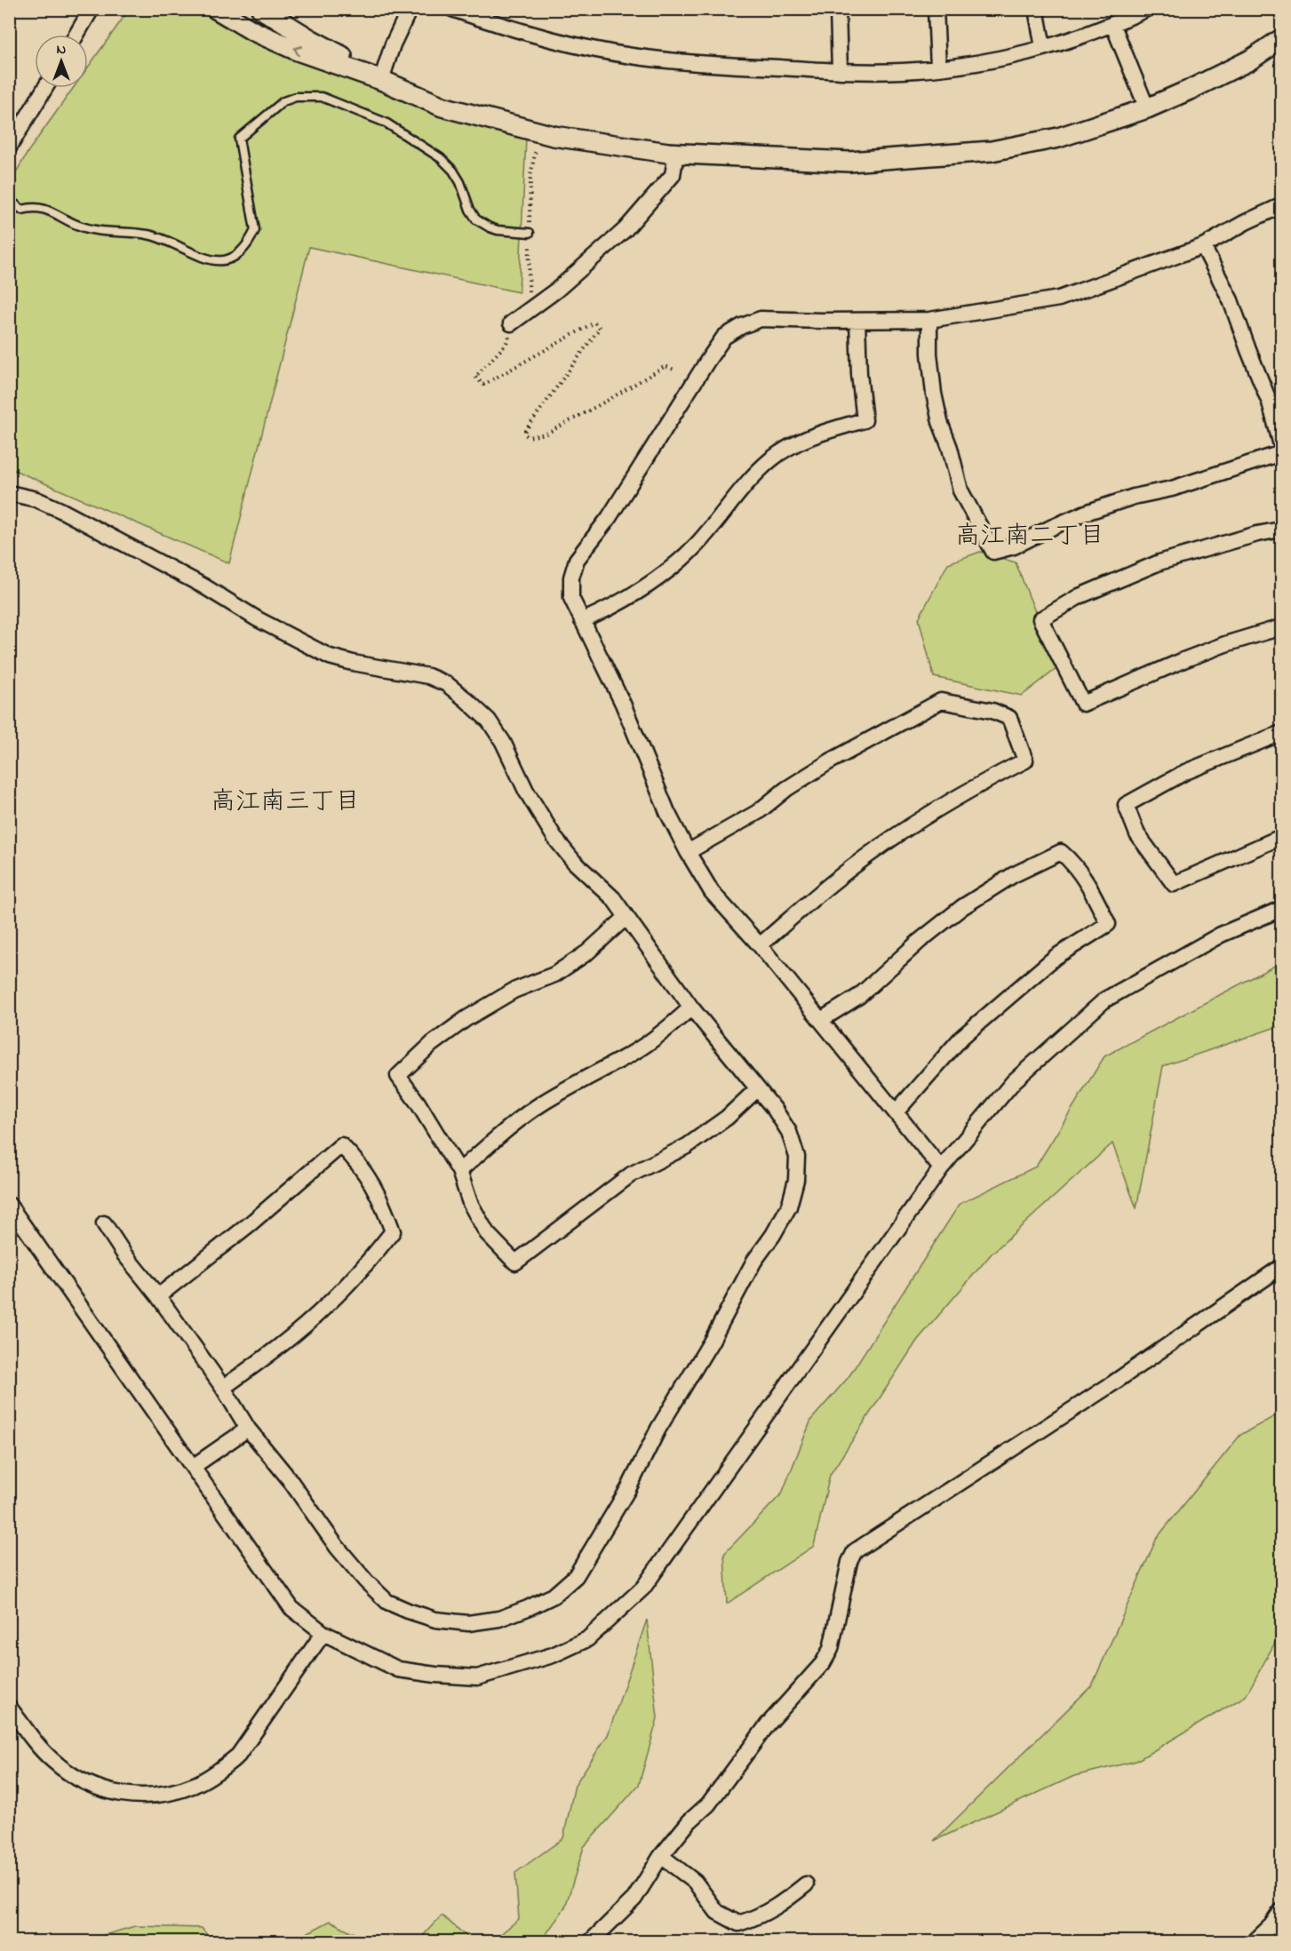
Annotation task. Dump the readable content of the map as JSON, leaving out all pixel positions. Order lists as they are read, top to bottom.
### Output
{
  "districts": ["高江南二丁目", "高江南三丁目"],
  "north": "top"
}
